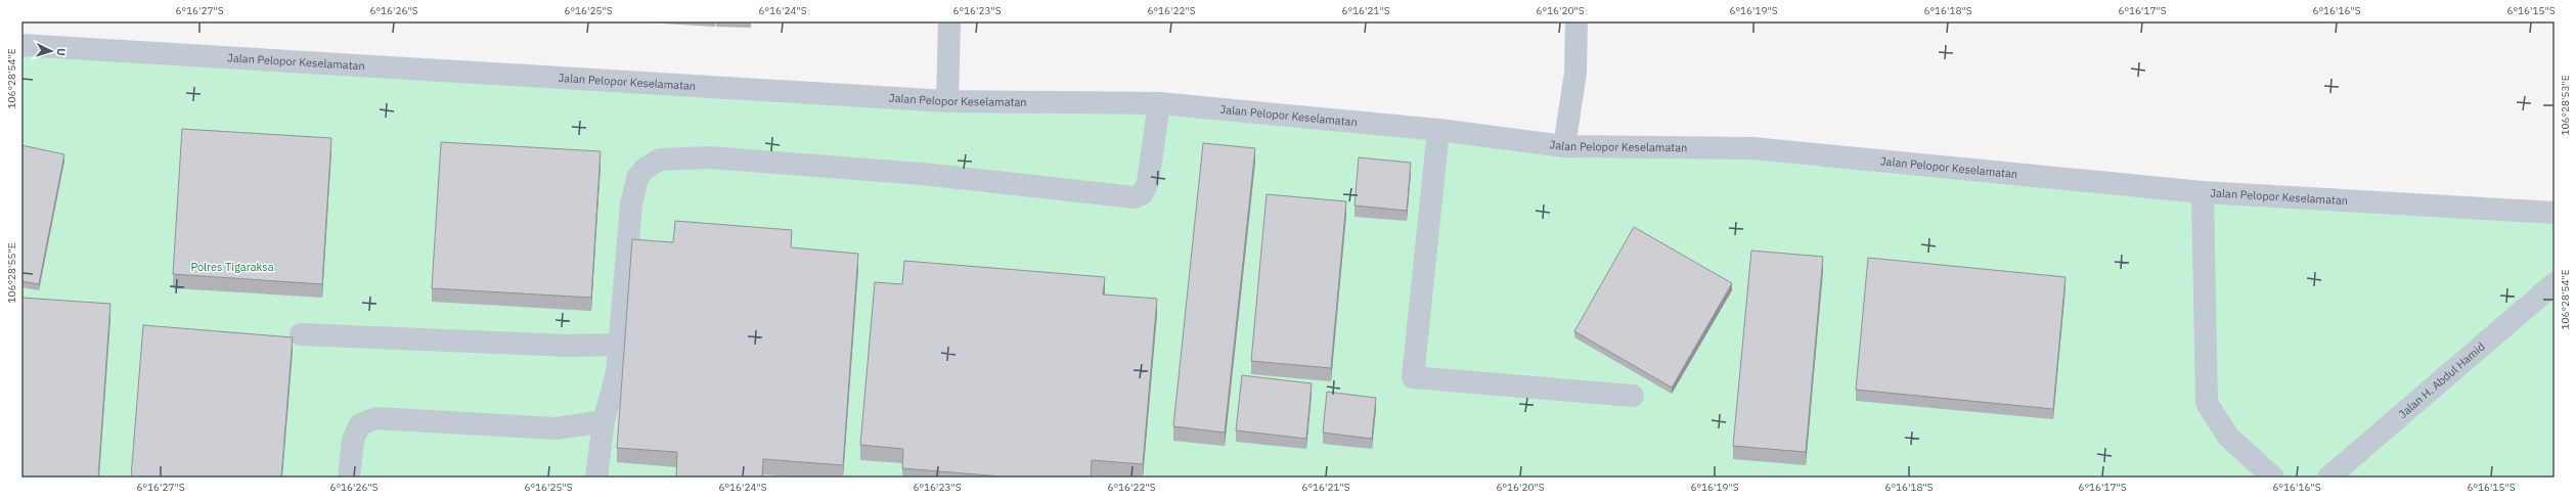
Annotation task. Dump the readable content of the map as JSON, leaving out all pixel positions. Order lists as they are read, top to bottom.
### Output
{
  "streets": {
    "street": ["Jalan Pelopor Keselamatan", "Jalan H. Abdul Hamid"]
  },
  "parks": ["Polres Tigaraksa"],
  "north": "right",
  "coordinates": [
    "6°16'27\"S",
    "6°16'26\"S",
    "6°16'25\"S",
    "6°16'24\"S",
    "6°16'23\"S",
    "6°16'22\"S",
    "6°16'21\"S",
    "6°16'20\"S",
    "6°16'19\"S",
    "6°16'18\"S",
    "6°16'17\"S",
    "6°16'16\"S",
    "6°16'15\"S",
    "106°28'54\"E",
    "106°28'53\"E",
    "106°28'55\"E"
  ]
}
